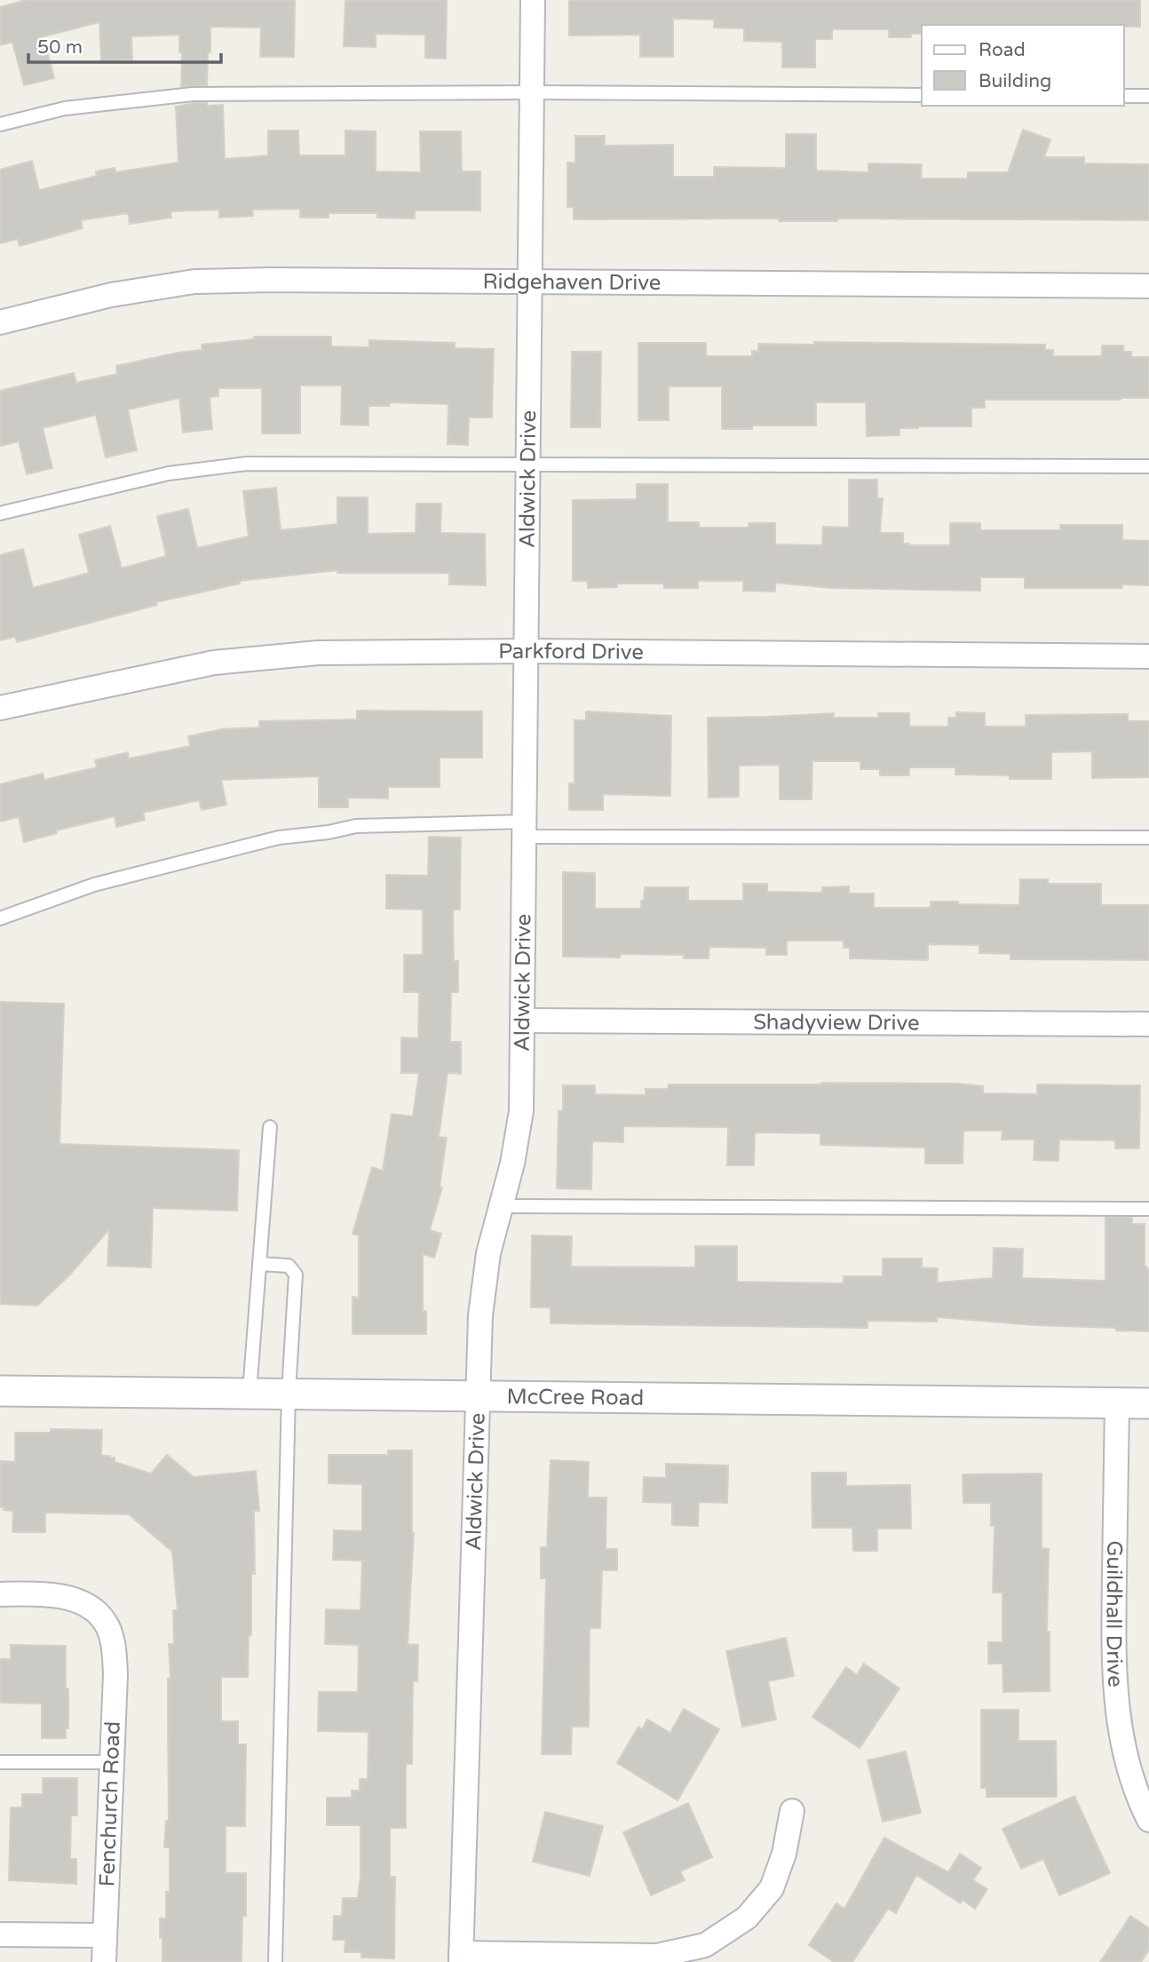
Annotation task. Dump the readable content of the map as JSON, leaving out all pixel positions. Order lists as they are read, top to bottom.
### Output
{
  "streets": {
    "street": [
      "Ridgehaven Drive",
      "Aldwick Drive",
      "Parkford Drive",
      "Shadyview Drive",
      "McCree Road",
      "Guildhall Drive",
      "Fenchurch Road"
    ]
  },
  "crossings": [
    ["Ridgehaven Drive", "Aldwick Drive"],
    ["Aldwick Drive", "Parkford Drive"],
    ["Aldwick Drive", "Shadyview Drive"],
    ["Aldwick Drive", "McCree Road"],
    ["McCree Road", "Guildhall Drive"]
  ],
  "legend": ["Road", "Building"],
  "scale_bar": "50 m"
}
